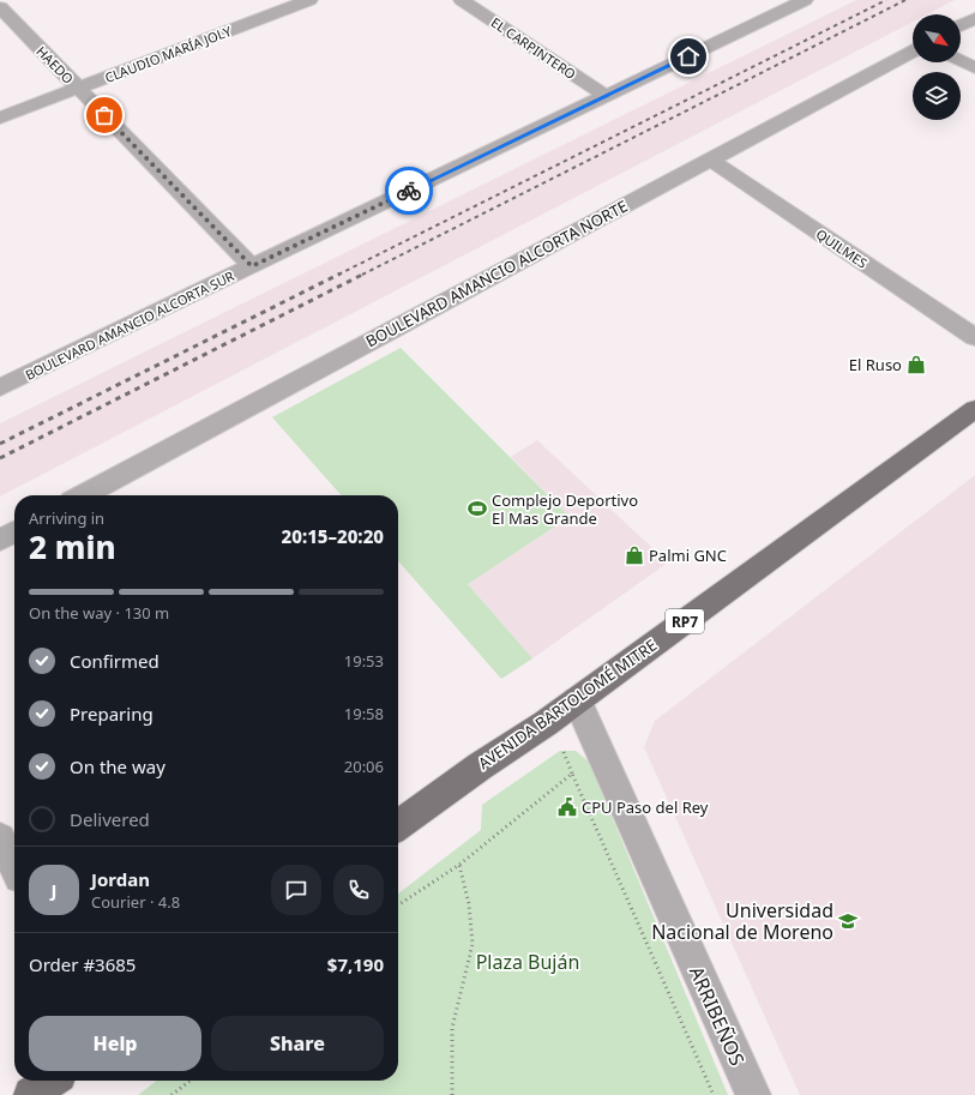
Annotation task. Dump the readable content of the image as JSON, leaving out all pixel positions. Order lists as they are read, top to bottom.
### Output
{
  "streets": {
    "main road": ["RP7", "AVENIDA BARTOLOMÉ MITRE"],
    "street": [
      "EL CARPINTERO",
      "CLAUDIO MARÍA JOLY",
      "HAEDO",
      "QUILMES",
      "BOULEVARD AMANCIO ALCORTA NORTE",
      "BOULEVARD AMANCIO ALCORTA SUR",
      "ARRIBEÑOS"
    ]
  },
  "crossings": [
    ["EL CARPINTERO", "BOULEVARD AMANCIO ALCORTA SUR"],
    ["CLAUDIO MARÍA JOLY", "HAEDO"],
    ["HAEDO", "BOULEVARD AMANCIO ALCORTA SUR"],
    ["QUILMES", "BOULEVARD AMANCIO ALCORTA NORTE"],
    ["AVENIDA BARTOLOMÉ MITRE", "ARRIBEÑOS"]
  ],
  "parks": ["Plaza Buján"],
  "places": {
    "shop": ["El Ruso", "Palmi GNC"],
    "sports": ["Complejo Deportivo El Mas Grande"],
    "public building": ["CPU Paso del Rey"],
    "school or university": ["Universidad Nacional de Moreno"]
  },
  "north": "bottom right",
  "page": {
    "heading": ["2 min", "Arriving in", "20:15–20:20"],
    "panel": [
      "Jordan",
      "Courier · 4.8",
      "Order #3685",
      "$7,190"
    ],
    "bar": "On the way · 130 m",
    "list": [
      ["Confirmed", "19:53"],
      ["Preparing", "19:58"],
      ["On the way", "20:06"],
      "Delivered"
    ],
    "round": "J",
    "buttons": ["Help", "Share"]
  }
}
